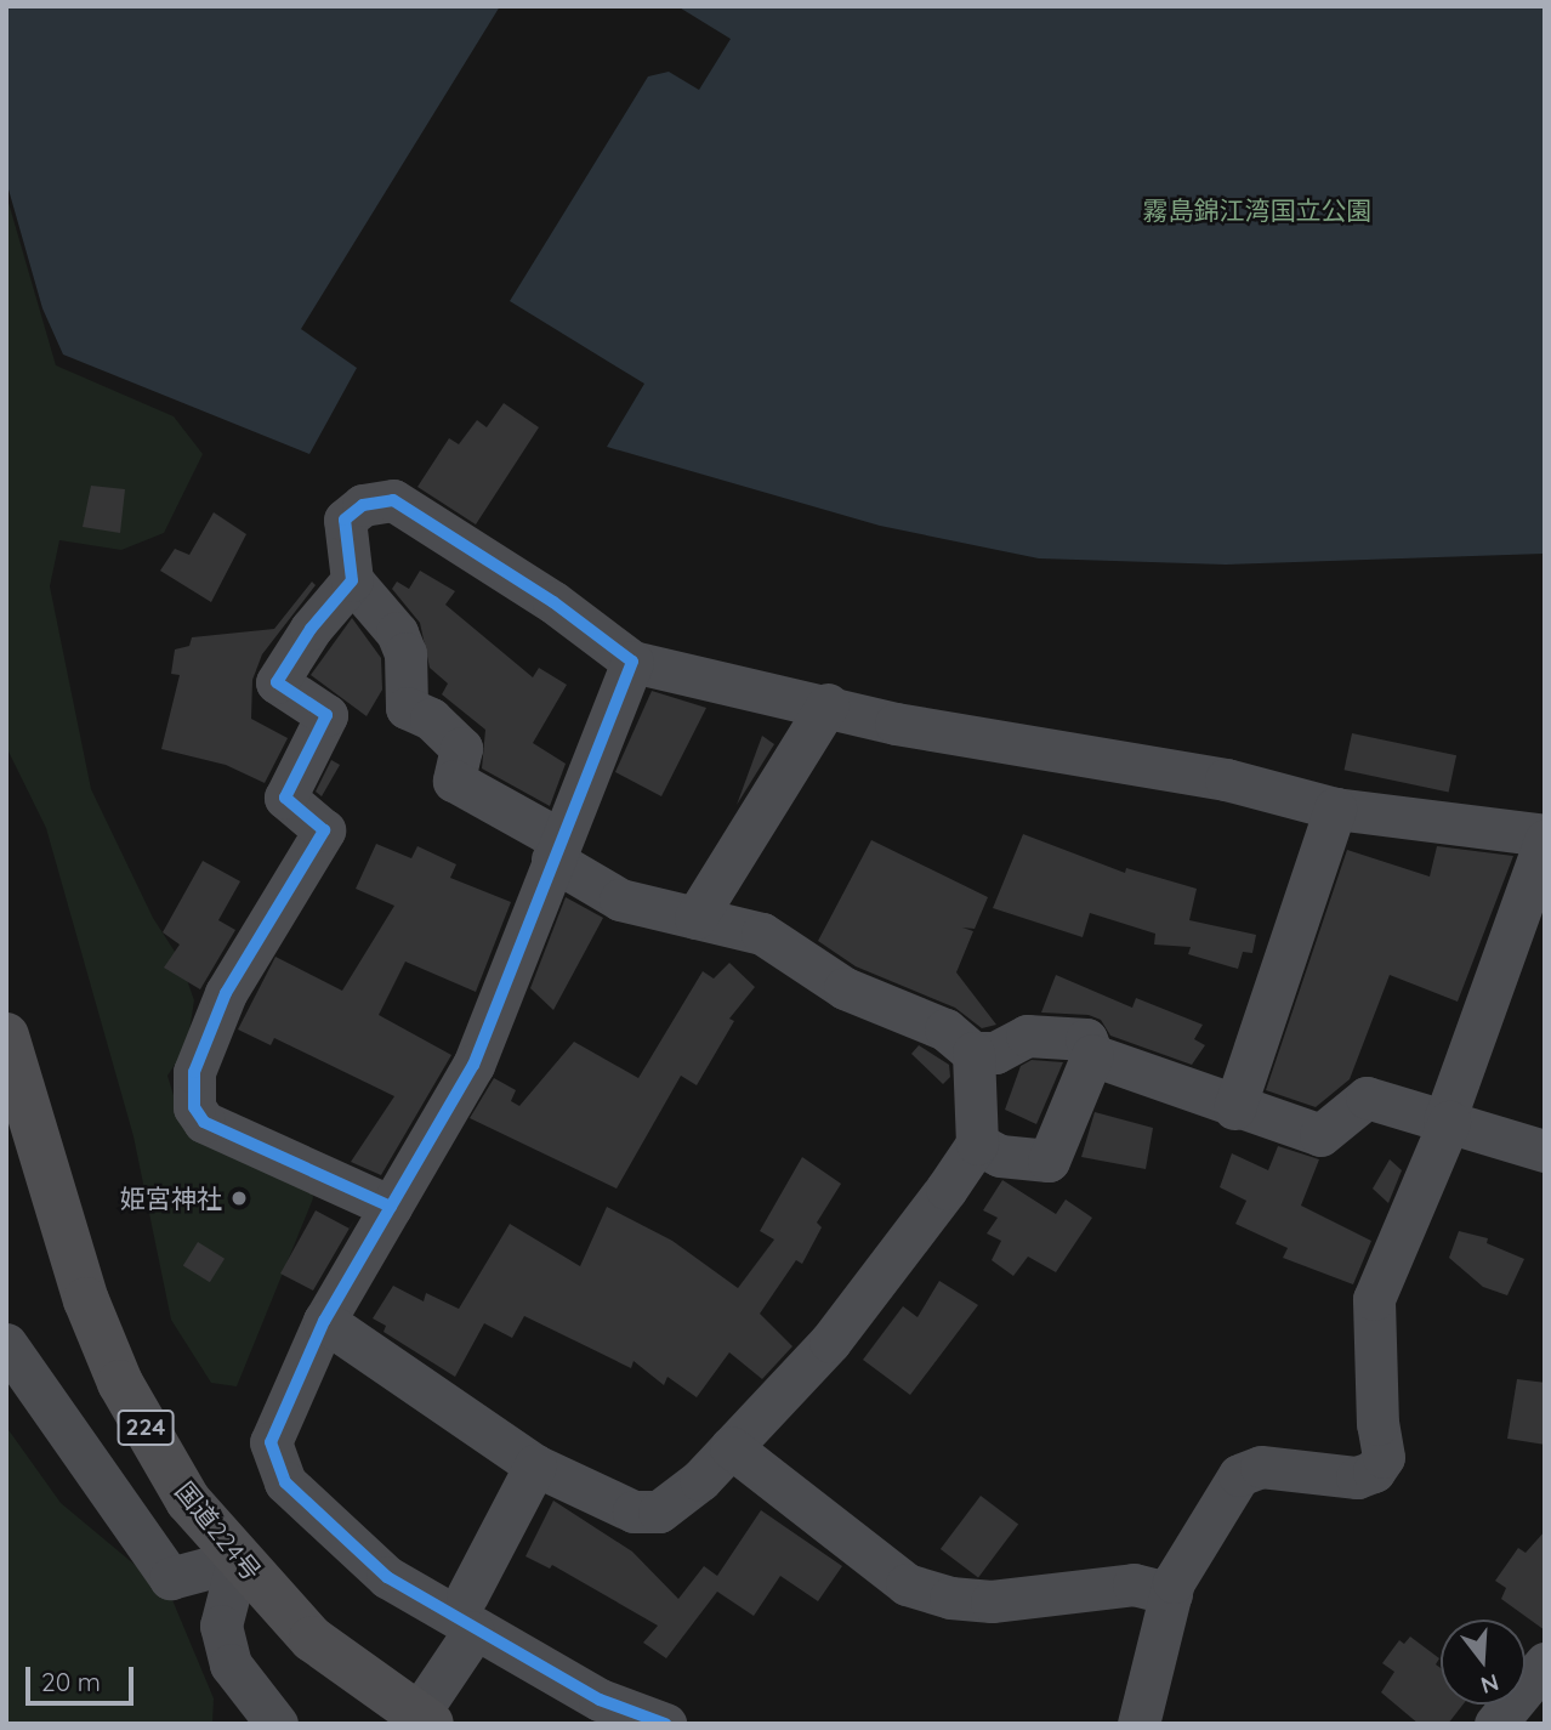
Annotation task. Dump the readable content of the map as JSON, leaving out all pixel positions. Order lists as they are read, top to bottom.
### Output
{
  "streets": {
    "highway": ["224", "国道224号"]
  },
  "parks": ["霧島錦江湾国立公園"],
  "places": ["姫宮神社"],
  "scale_bar": "20 m",
  "north": "bottom"
}
